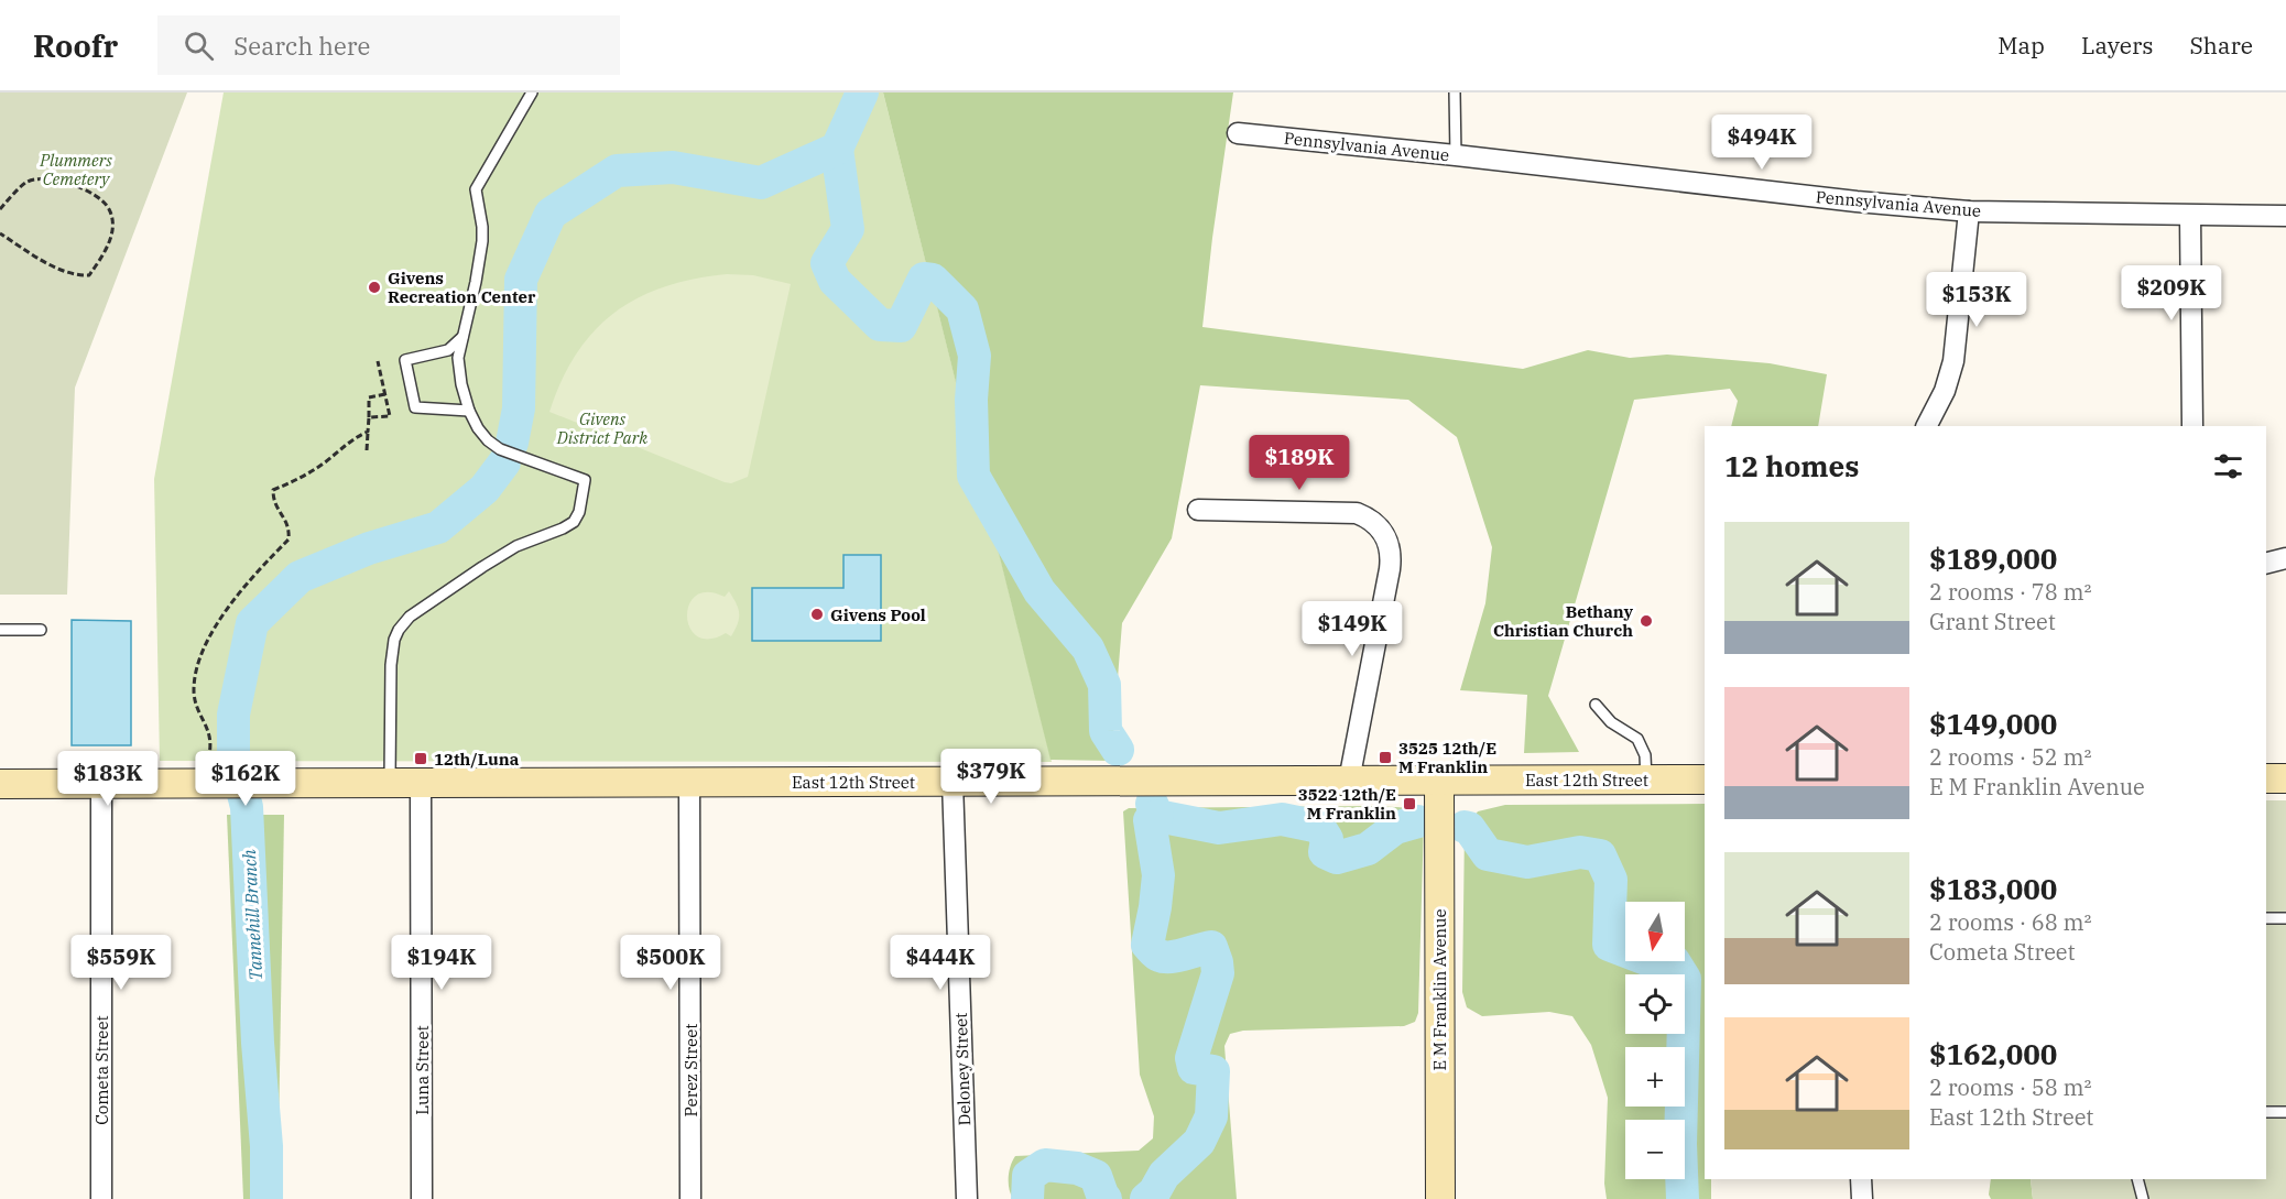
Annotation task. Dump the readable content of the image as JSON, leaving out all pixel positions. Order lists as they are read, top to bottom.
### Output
{
  "streets": {
    "street": [
      "Pennsylvania Avenue",
      "East 12th Street",
      "E M Franklin Avenue",
      "Deloney Street",
      "Cometa Street",
      "Luna Street",
      "Perez Street"
    ]
  },
  "crossings": [
    ["East 12th Street", "E M Franklin Avenue"],
    ["East 12th Street", "Deloney Street"],
    ["East 12th Street", "Cometa Street"],
    ["East 12th Street", "Luna Street"],
    ["East 12th Street", "Perez Street"]
  ],
  "water": ["Tannehill Branch"],
  "parks": ["Plummers Cemetery", "Givens District Park"],
  "places": {
    "other": ["Givens Recreation Center", "Givens Pool", "Bethany Christian Church"],
    "transit": ["3525 12th/E M Franklin", "12th/Luna", "3522 12th/E M Franklin"]
  },
  "north": "bottom",
  "page": {
    "header": "Roofr",
    "search": "Search here",
    "nav": ["Map", "Layers", "Share"],
    "price": [
      "$494K",
      "$209K",
      "$153K",
      "$189K",
      "$149K",
      "$379K",
      "$183K",
      "$162K",
      "$559K",
      "$194K",
      "$500K",
      "$444K"
    ],
    "heading": "12 homes",
    "list": [
      {
        "name": "$189,000",
        "note": "2 rooms · 78 m² · Grant Street"
      },
      {
        "name": "$149,000",
        "note": "2 rooms · 52 m² · E M Franklin Avenue"
      },
      {
        "name": "$183,000",
        "note": "2 rooms · 68 m² · Cometa Street"
      },
      {
        "name": "$162,000",
        "note": "2 rooms · 58 m² · East 12th Street"
      }
    ],
    "map_buttons": ["+", "−"]
  }
}
